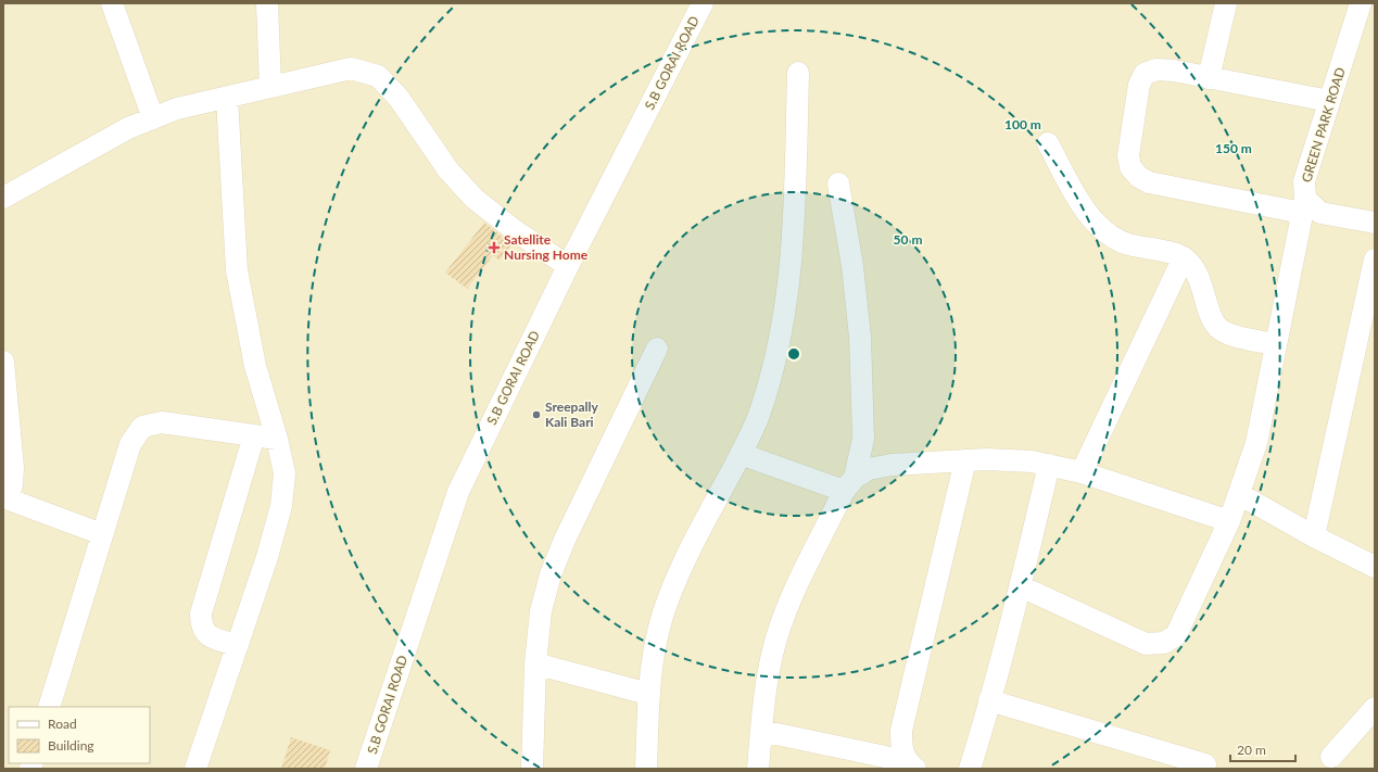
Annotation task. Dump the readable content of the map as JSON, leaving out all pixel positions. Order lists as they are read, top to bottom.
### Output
{
  "streets": {
    "street": ["S.B GORAI ROAD", "GREEN PARK ROAD"]
  },
  "places": {
    "health": ["Satellite Nursing Home"],
    "other": ["Sreepally Kali Bari"]
  },
  "legend": ["Road", "Building"],
  "scale_bar": "20 m",
  "rings": ["100 m", "150 m", "50 m"]
}
